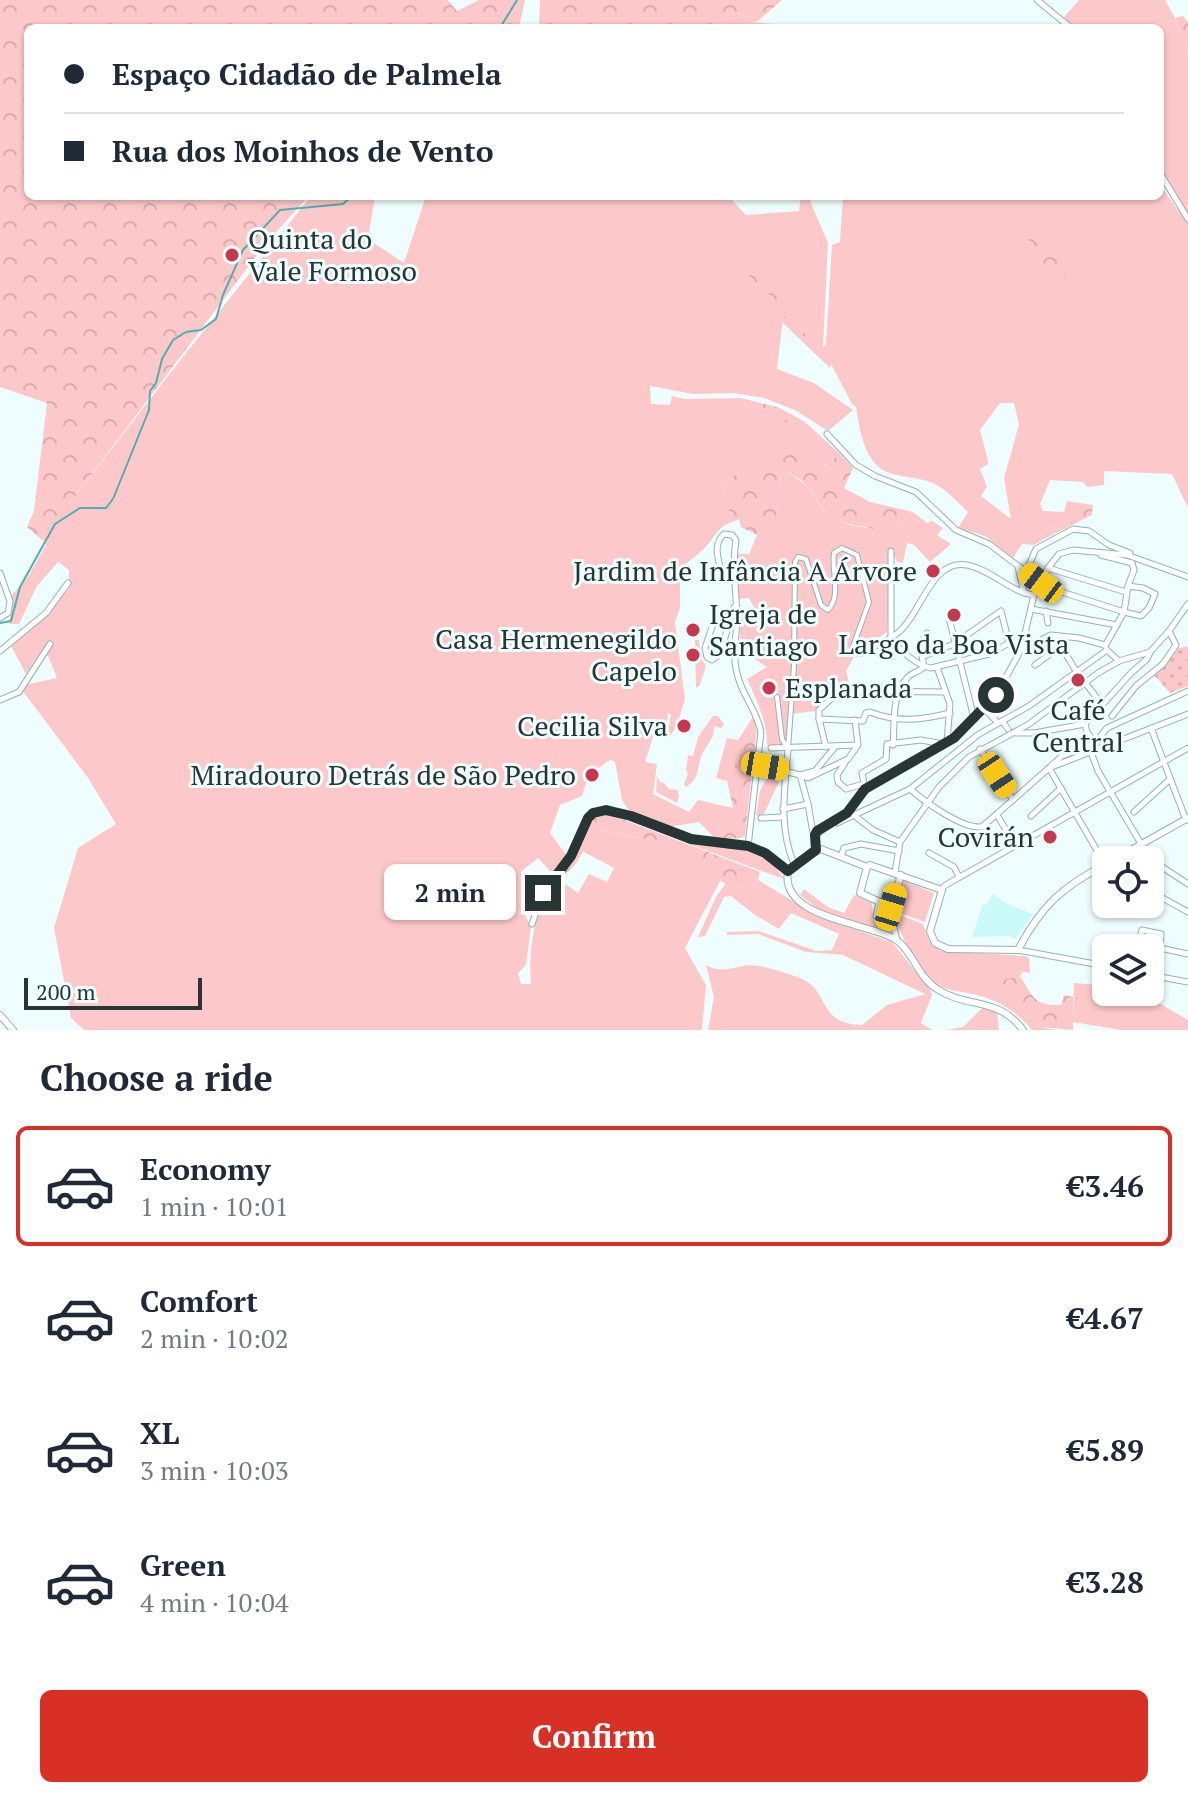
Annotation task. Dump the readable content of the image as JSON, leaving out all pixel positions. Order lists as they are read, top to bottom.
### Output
{
  "places": [
    "Quinta do Vale Formoso",
    "Jardim de Infância A Árvore",
    "Largo da Boa Vista",
    "Igreja de Santiago",
    "Casa Hermenegildo Capelo",
    "Café Central",
    "Esplanada",
    "Cecilia Silva",
    "Miradouro Detrás de São Pedro",
    "Covirán"
  ],
  "scale_bar": "200 m",
  "page": {
    "banner": ["Espaço Cidadão de Palmela", "Rua dos Moinhos de Vento"],
    "bubble": "2 min",
    "scale": "200 m",
    "heading": "Choose a ride",
    "list": [
      {
        "name": "Economy",
        "note": "1 min · 10:01",
        "value": "€3.46"
      },
      {
        "name": "Comfort",
        "note": "2 min · 10:02",
        "value": "€4.67"
      },
      {
        "name": "XL",
        "note": "3 min · 10:03",
        "value": "€5.89"
      },
      {
        "name": "Green",
        "note": "4 min · 10:04",
        "value": "€3.28"
      }
    ],
    "buttons": "Confirm"
  }
}
